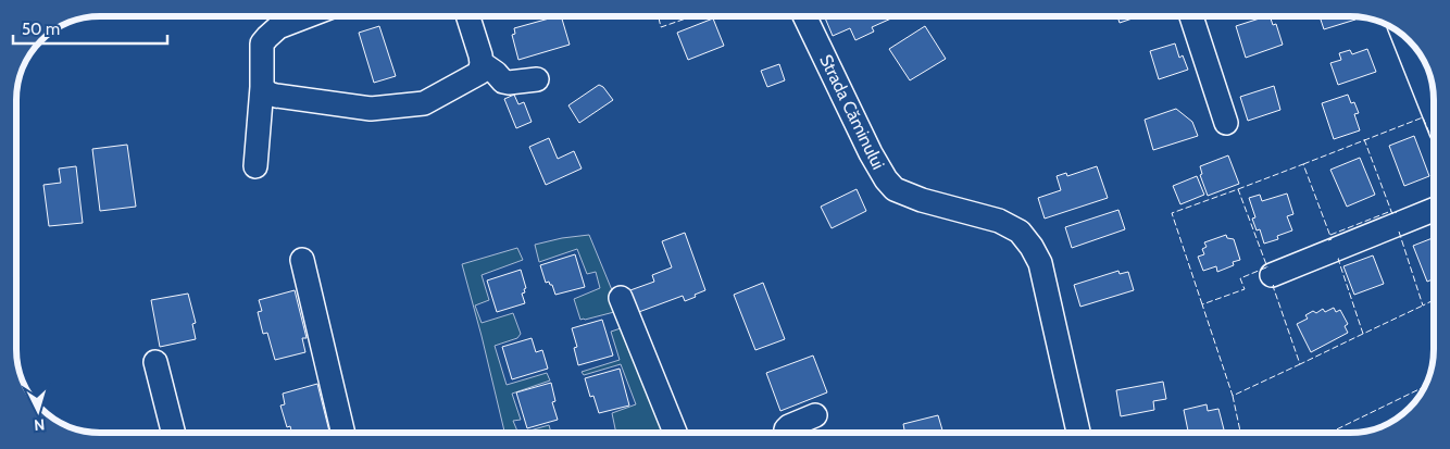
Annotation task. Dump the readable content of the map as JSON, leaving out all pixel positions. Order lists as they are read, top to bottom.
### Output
{
  "streets": {
    "street": ["Strada Căminului"]
  },
  "scale_bar": "50 m",
  "north": "bottom"
}
